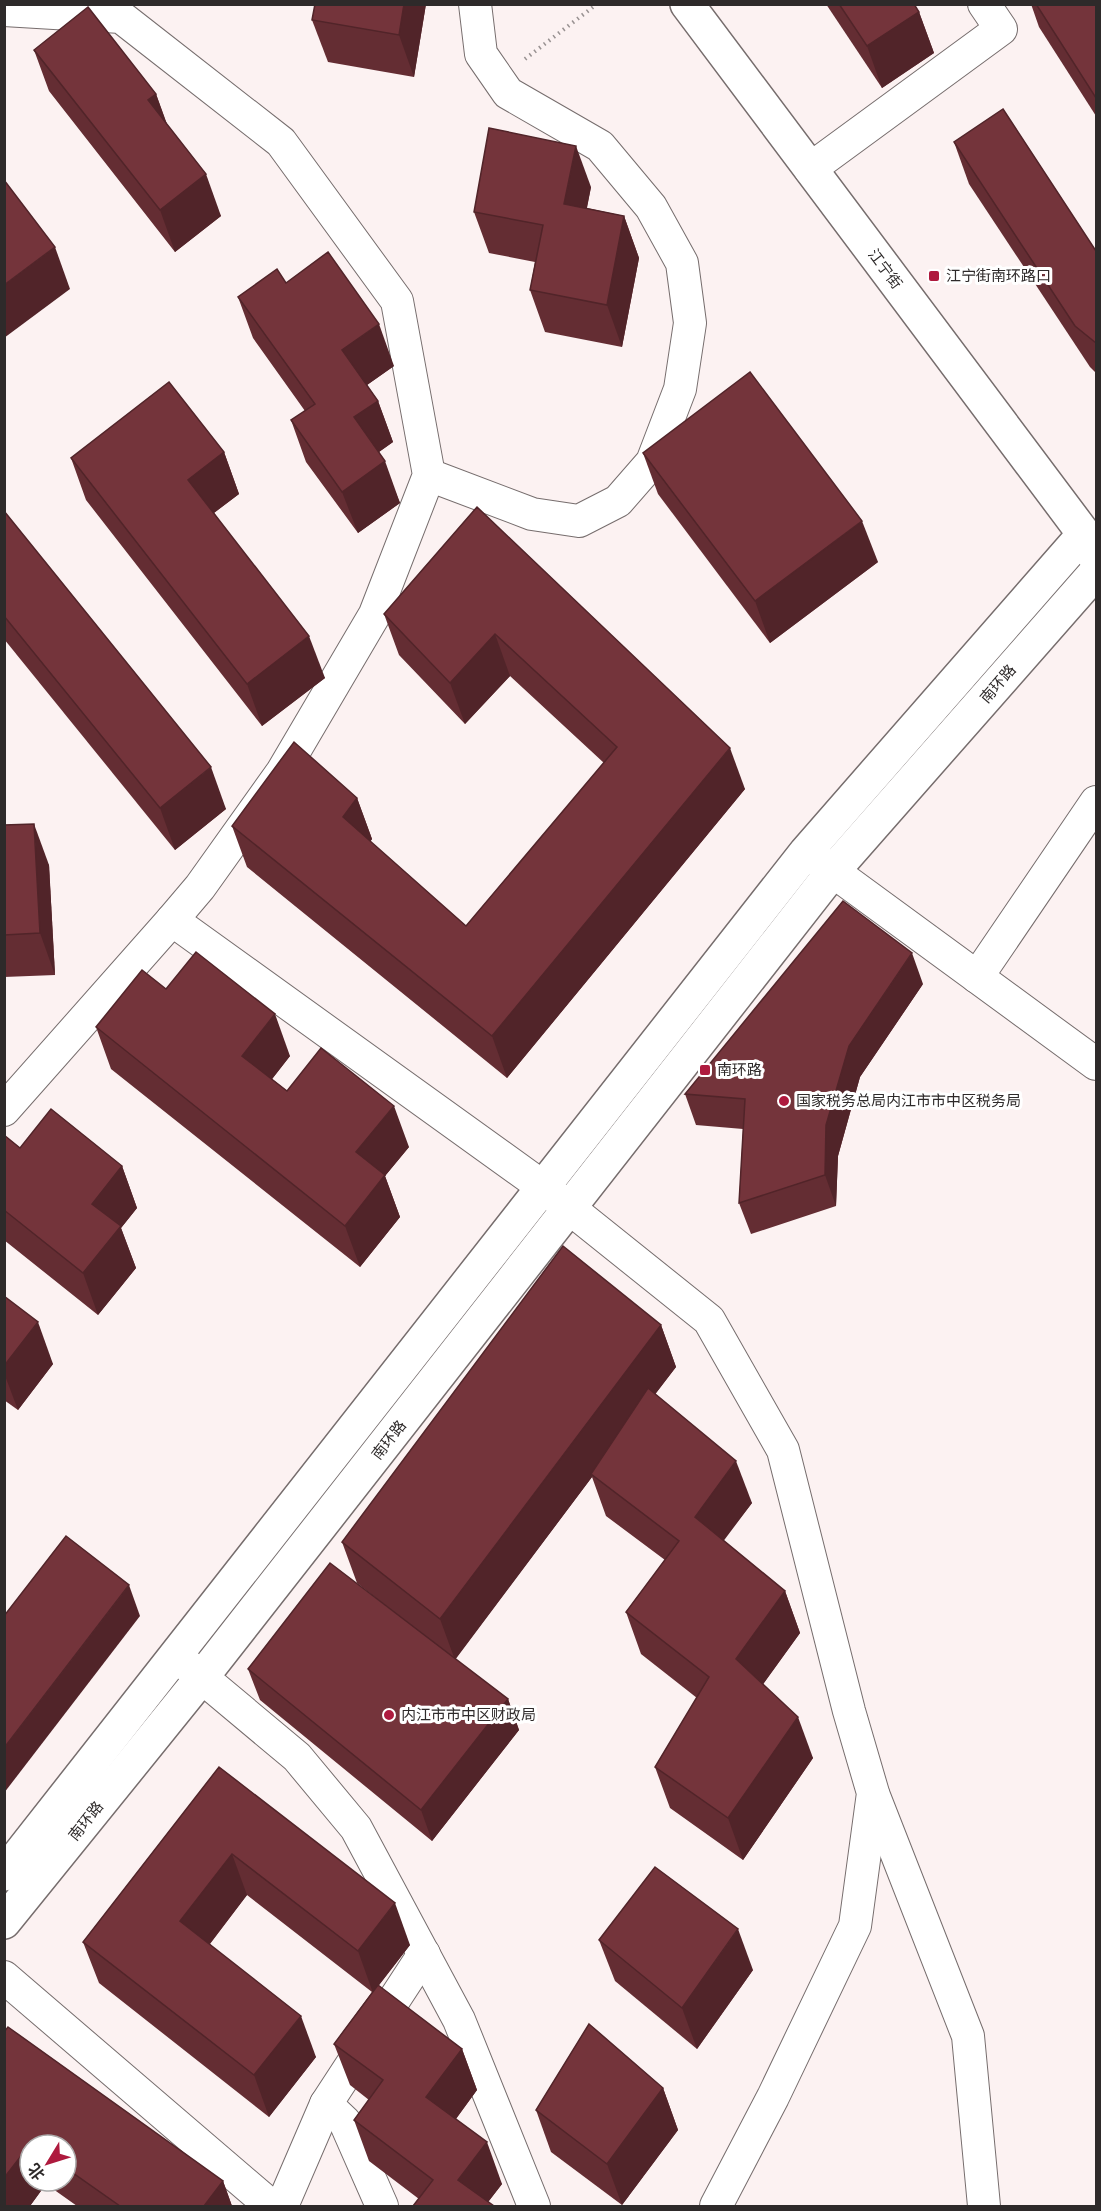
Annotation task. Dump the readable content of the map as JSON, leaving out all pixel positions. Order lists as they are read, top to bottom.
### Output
{
  "streets": {
    "main road": ["江宁街", "南环路"]
  },
  "crossings": [
    ["江宁街", "南环路"]
  ],
  "places": {
    "transit": ["江宁街南环路口", "南环路"],
    "other": ["国家税务总局内江市市中区税务局", "内江市市中区财政局"]
  },
  "north": "bottom left"
}
